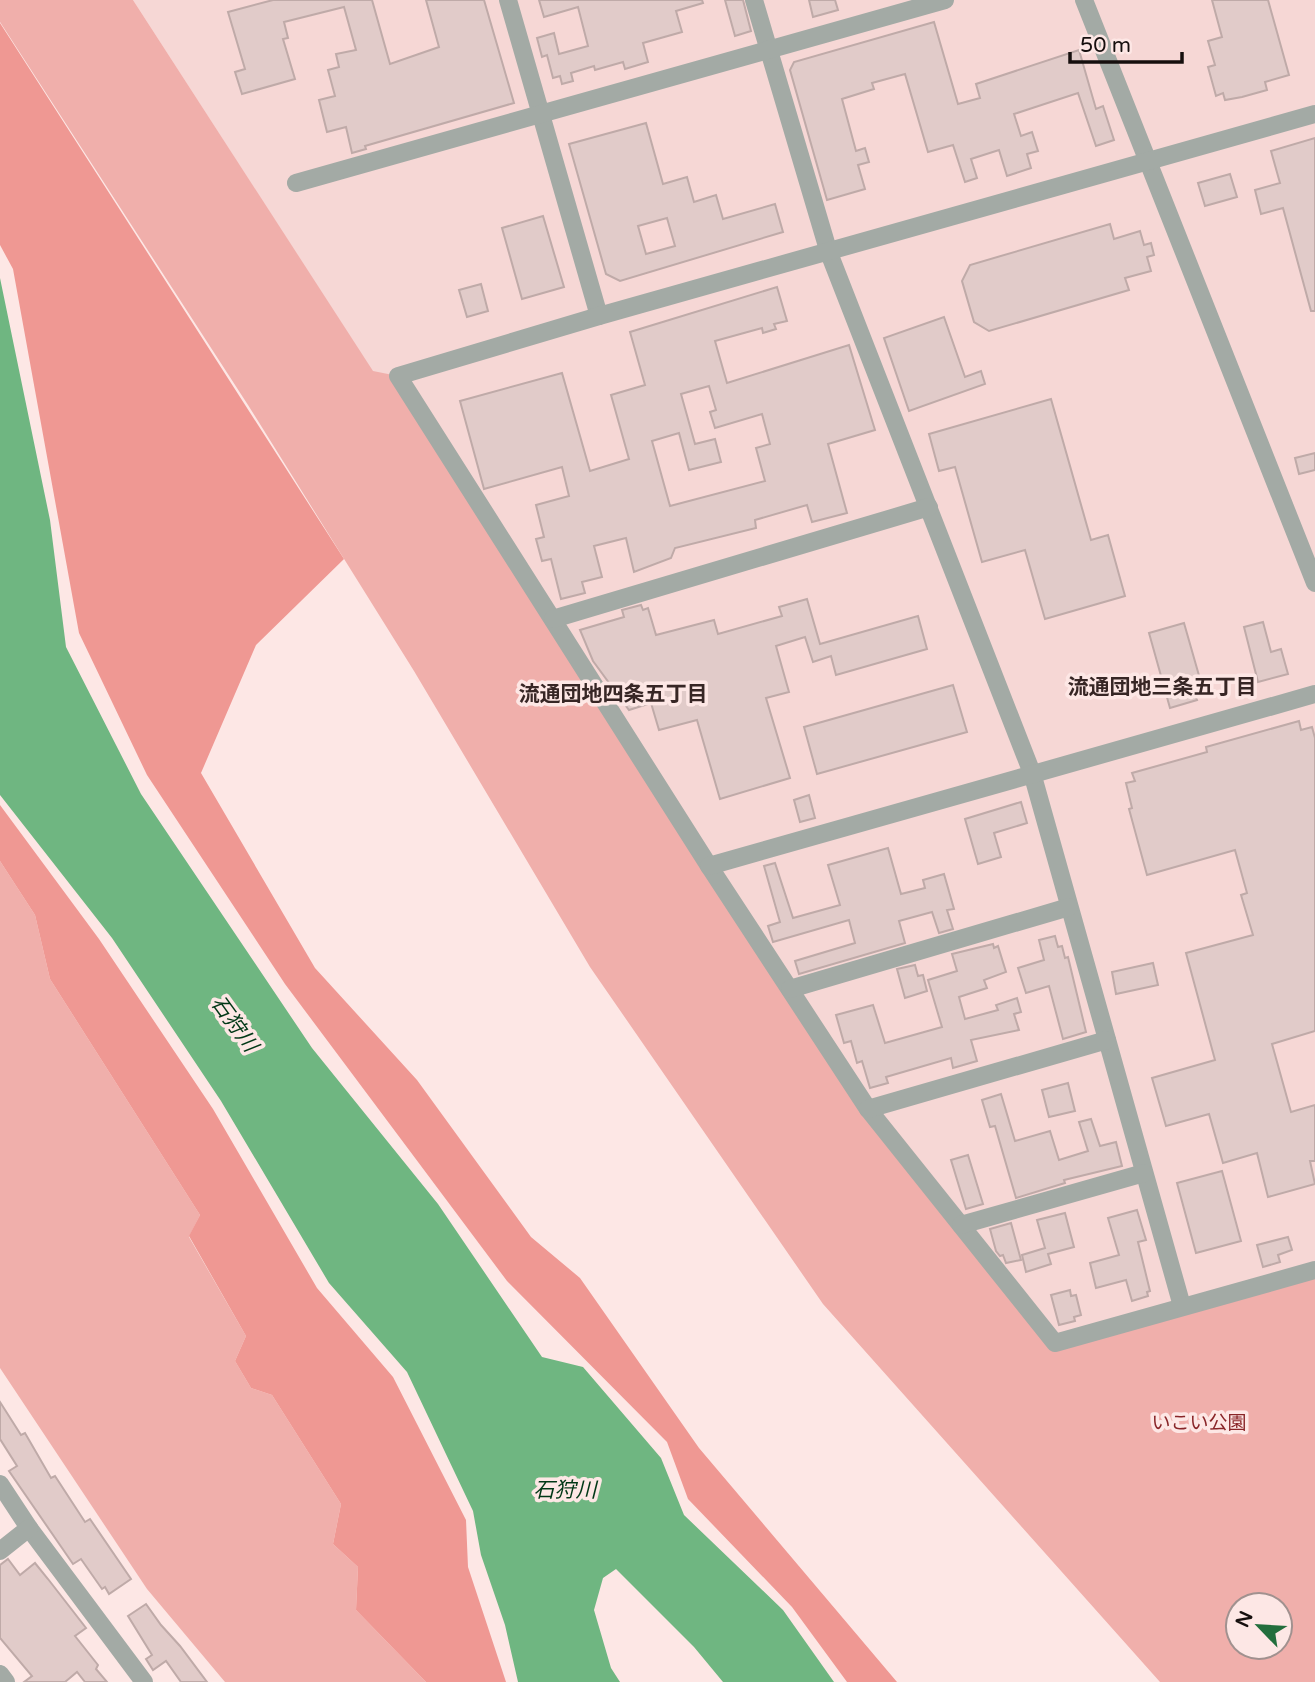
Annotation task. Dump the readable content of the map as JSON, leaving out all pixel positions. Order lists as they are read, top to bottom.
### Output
{
  "districts": ["流通団地三条五丁目", "流通団地四条五丁目"],
  "water": ["石狩川"],
  "parks": ["いこい公園"],
  "scale_bar": "50 m",
  "north": "top left"
}
